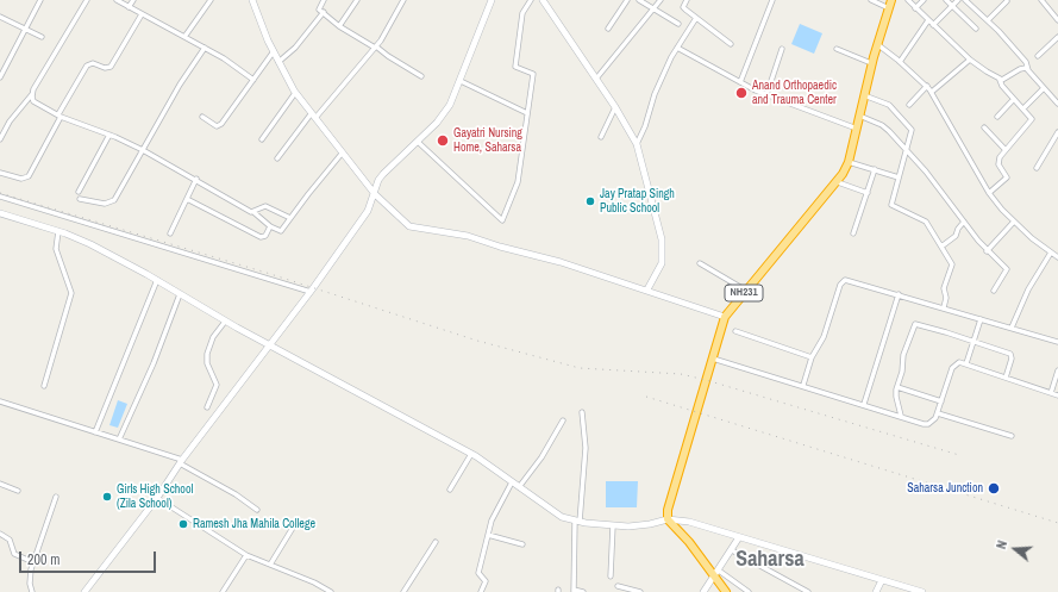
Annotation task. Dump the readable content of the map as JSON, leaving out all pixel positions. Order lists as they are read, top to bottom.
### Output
{
  "streets": {
    "highway": ["NH231"]
  },
  "districts": ["Saharsa"],
  "places": [
    "Anand Orthopaedic and Trauma Center",
    "Gayatri Nursing Home, Saharsa",
    "Jay Pratap Singh Public School",
    "Saharsa Junction",
    "Girls High School (Zila School)",
    "Ramesh Jha Mahila College"
  ],
  "scale_bar": "200 m",
  "north": "left"
}
